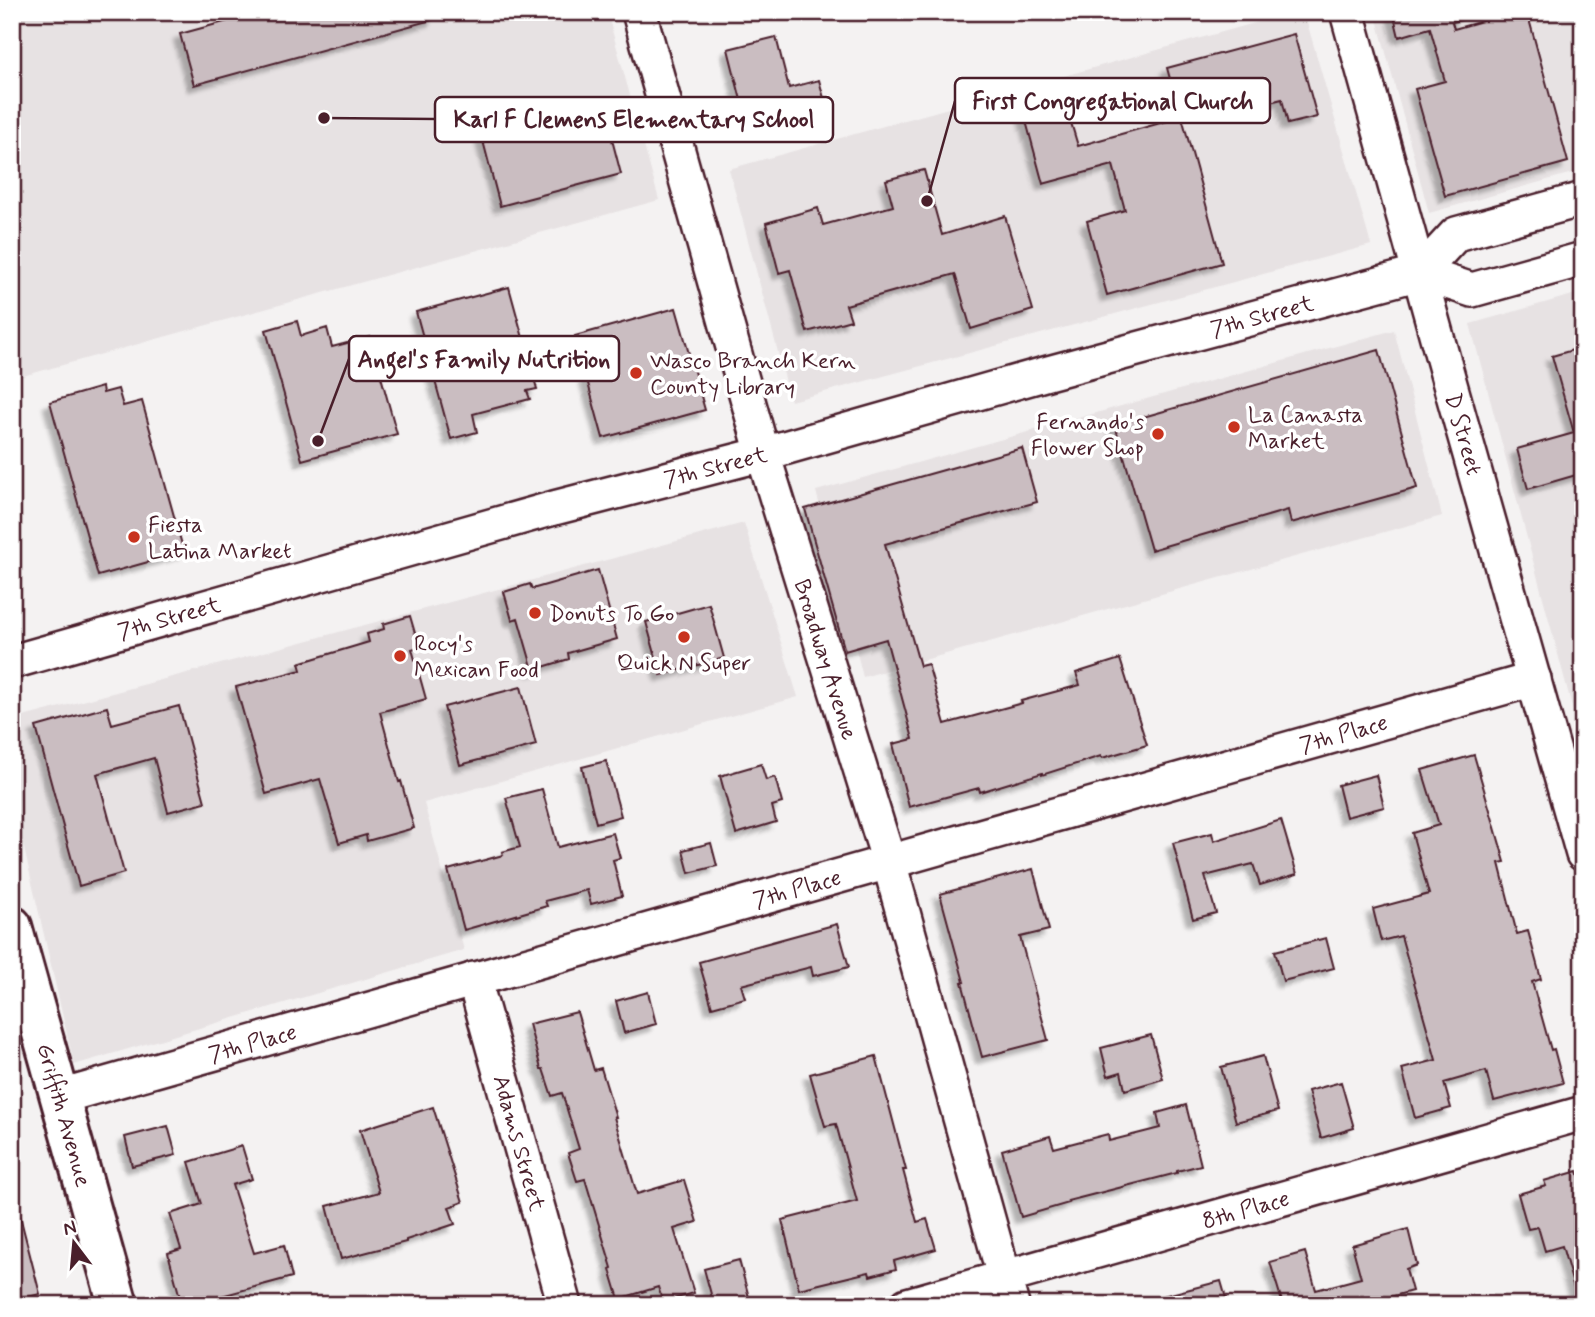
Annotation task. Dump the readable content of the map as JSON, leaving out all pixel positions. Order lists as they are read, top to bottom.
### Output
{
  "streets": {
    "main road": ["Griffith Avenue"],
    "street": [
      "7th Street",
      "D Street",
      "Broadway Avenue",
      "7th Place",
      "Adams Street",
      "8th Place"
    ]
  },
  "crossings": [
    ["7th Street", "D Street"],
    ["7th Street", "Broadway Avenue"],
    ["D Street", "7th Place"],
    ["Broadway Avenue", "7th Place"],
    ["Broadway Avenue", "8th Place"],
    ["7th Place", "Griffith Avenue"],
    ["7th Place", "Adams Street"]
  ],
  "places": [
    "Karl F Clemens Elementary School",
    "First Congregational Church",
    "Wasco Branch Kern County Library",
    "La Canasta Market",
    "Fernando's Flower Shop",
    "Angel's Family Nutrition",
    "Fiesta Latina Market",
    "Donuts To Go",
    "Quick N Super",
    "Rocy's Mexican Food"
  ],
  "north": "top"
}
